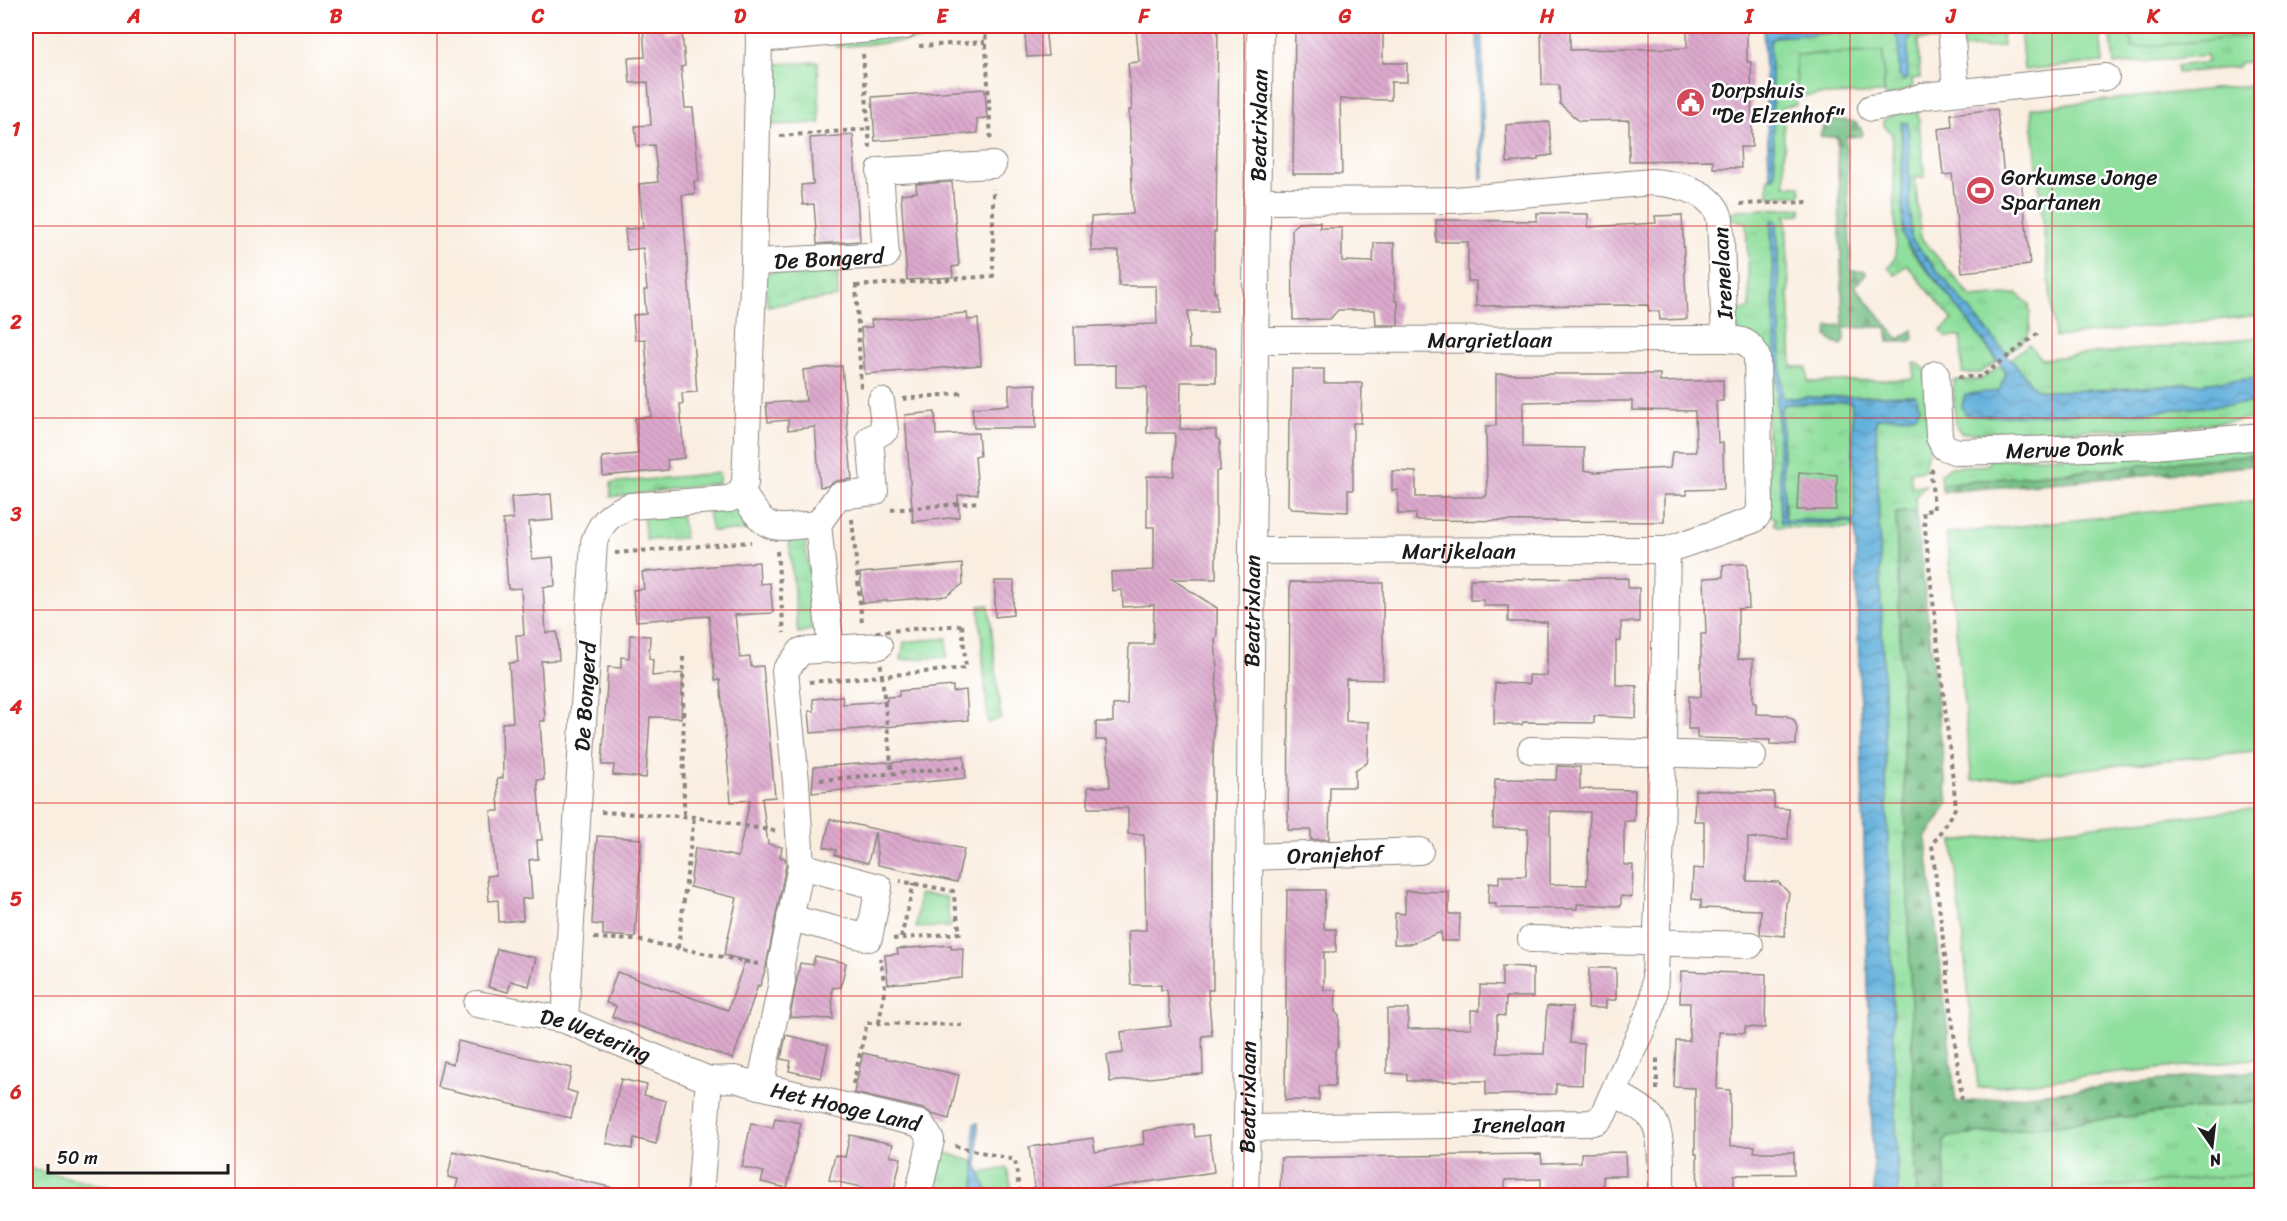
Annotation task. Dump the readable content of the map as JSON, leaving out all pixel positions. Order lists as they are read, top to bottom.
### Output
{
  "streets": {
    "street": [
      "Beatrixlaan",
      "De Bongerd",
      "Irenelaan",
      "Margrietlaan",
      "Merwe Donk",
      "Marijkelaan",
      "Oranjehof",
      "De Wetering",
      "Het Hooge Land"
    ]
  },
  "crossings": [
    ["Beatrixlaan", "Irenelaan"],
    ["Beatrixlaan", "Margrietlaan"],
    ["Beatrixlaan", "Marijkelaan"],
    ["Beatrixlaan", "Oranjehof"],
    ["De Bongerd", "De Wetering"],
    ["Irenelaan", "Margrietlaan"],
    ["Irenelaan", "Marijkelaan"],
    ["De Wetering", "Het Hooge Land"]
  ],
  "places": {
    "public building": ["Dorpshuis \"De Elzenhof\""],
    "sports": ["Gorkumse Jonge Spartanen"]
  },
  "scale_bar": "50 m",
  "north": "bottom",
  "grid": {
    "columns": [
      "A",
      "B",
      "C",
      "D",
      "E",
      "F",
      "G",
      "H",
      "I",
      "J",
      "K"
    ],
    "rows": [
      "1",
      "2",
      "3",
      "4",
      "5",
      "6"
    ]
  }
}
